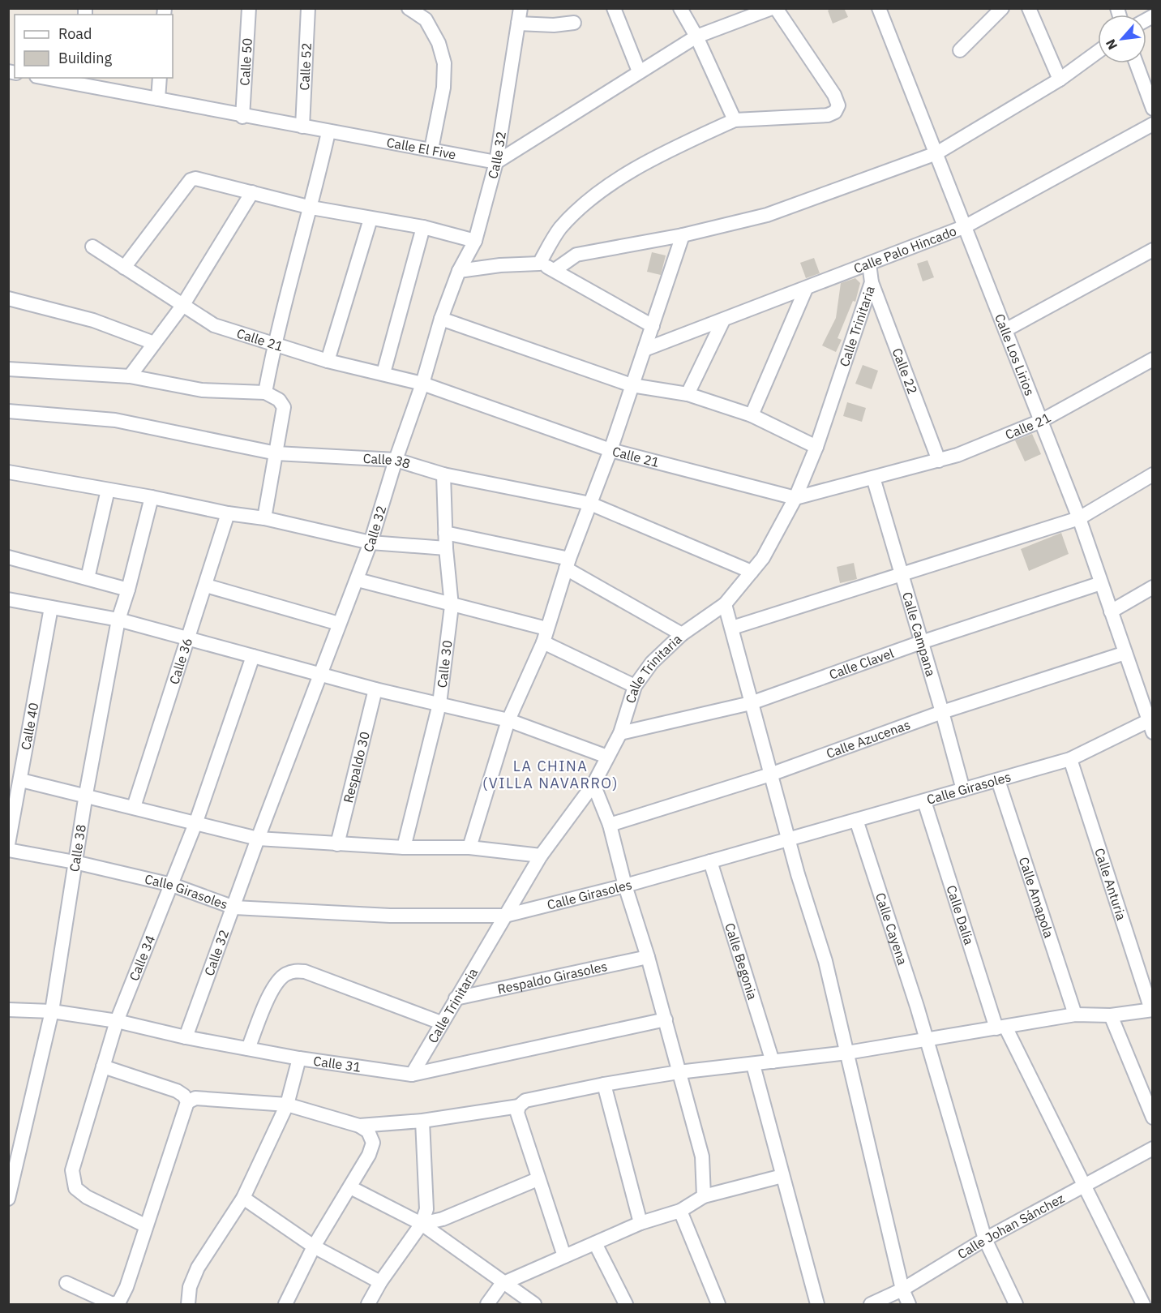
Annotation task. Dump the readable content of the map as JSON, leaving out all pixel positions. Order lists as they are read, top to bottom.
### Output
{
  "streets": {
    "street": [
      "Calle 50",
      "Calle 52",
      "Calle El Five",
      "Calle 32",
      "Calle Palo Hincado",
      "Calle Trinitaria",
      "Calle 21",
      "Calle Los Lirios",
      "Calle 22",
      "Calle 38",
      "Calle Campana",
      "Calle 36",
      "Calle 30",
      "Calle Clavel",
      "Calle 40",
      "Calle Azucenas",
      "Respaldo 30",
      "Calle Girasoles",
      "Calle Anturia",
      "Calle Amapola",
      "Calle Dalia",
      "Calle Cayena",
      "Calle 34",
      "Calle Begonia",
      "Respaldo Girasoles",
      "Calle 31",
      "Calle Johan Sánchez"
    ]
  },
  "crossings": [
    ["Calle 50", "Calle El Five"],
    ["Calle 52", "Calle El Five"],
    ["Calle El Five", "Calle 32"],
    ["Calle 32", "Calle 21"],
    ["Calle 32", "Calle 38"],
    ["Calle 32", "Calle Girasoles"],
    ["Calle 32", "Calle 31"],
    ["Calle Palo Hincado", "Calle Trinitaria"],
    ["Calle Palo Hincado", "Calle Los Lirios"],
    ["Calle Trinitaria", "Calle 21"],
    ["Calle Trinitaria", "Calle 22"],
    ["Calle Trinitaria", "Calle 38"],
    ["Calle Trinitaria", "Calle Clavel"],
    ["Calle Trinitaria", "Calle Girasoles"],
    ["Calle Trinitaria", "Respaldo Girasoles"],
    ["Calle Trinitaria", "Calle 31"],
    ["Calle 21", "Calle Los Lirios"],
    ["Calle 21", "Calle 22"],
    ["Calle 21", "Calle Campana"],
    ["Calle Los Lirios", "Calle Clavel"],
    ["Calle Los Lirios", "Calle Azucenas"],
    ["Calle Los Lirios", "Calle Girasoles"],
    ["Calle 38", "Calle 30"],
    ["Calle 38", "Calle Girasoles"],
    ["Calle 38", "Calle 31"],
    ["Calle Campana", "Calle Clavel"],
    ["Calle Campana", "Calle Azucenas"],
    ["Calle Campana", "Calle Girasoles"],
    ["Calle Girasoles", "Calle Anturia"],
    ["Calle Girasoles", "Calle Amapola"],
    ["Calle Girasoles", "Calle Dalia"],
    ["Calle Girasoles", "Calle Cayena"],
    ["Calle Girasoles", "Calle 34"],
    ["Calle Girasoles", "Calle Begonia"],
    ["Calle Dalia", "Calle Johan Sánchez"],
    ["Calle Cayena", "Calle Johan Sánchez"],
    ["Calle 34", "Calle 31"]
  ],
  "districts": ["LA CHINA (VILLA NAVARRO)"],
  "legend": ["Road", "Building"],
  "north": "bottom left"
}
